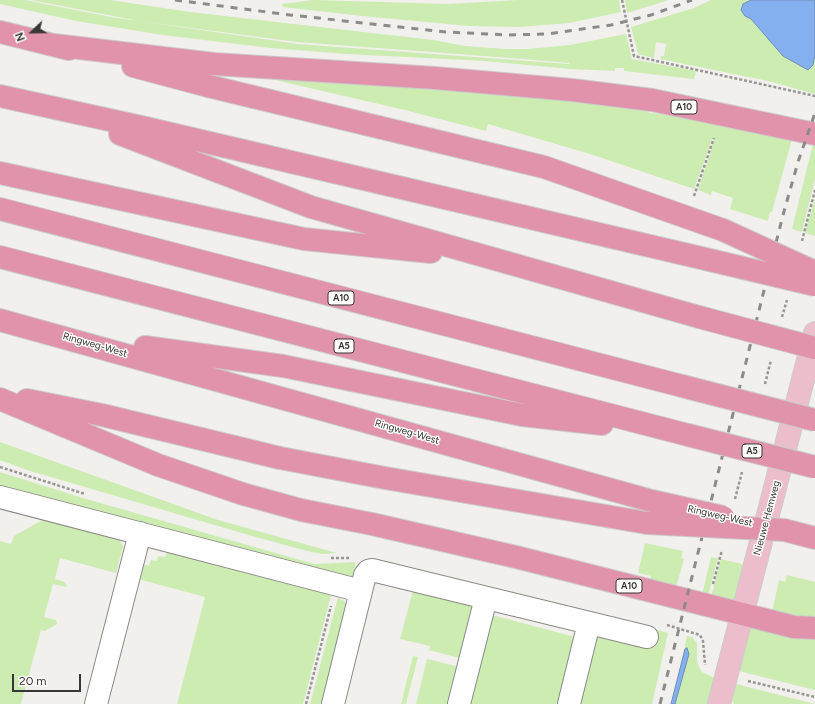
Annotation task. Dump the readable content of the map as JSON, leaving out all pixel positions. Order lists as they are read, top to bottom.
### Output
{
  "streets": {
    "highway": ["A10", "Ringweg-West", "A5"],
    "main road": ["Nieuwe Hemweg"]
  },
  "crossings": [
    ["A10", "Nieuwe Hemweg"],
    ["Ringweg-West", "A5"]
  ],
  "scale_bar": "20 m",
  "north": "left"
}
